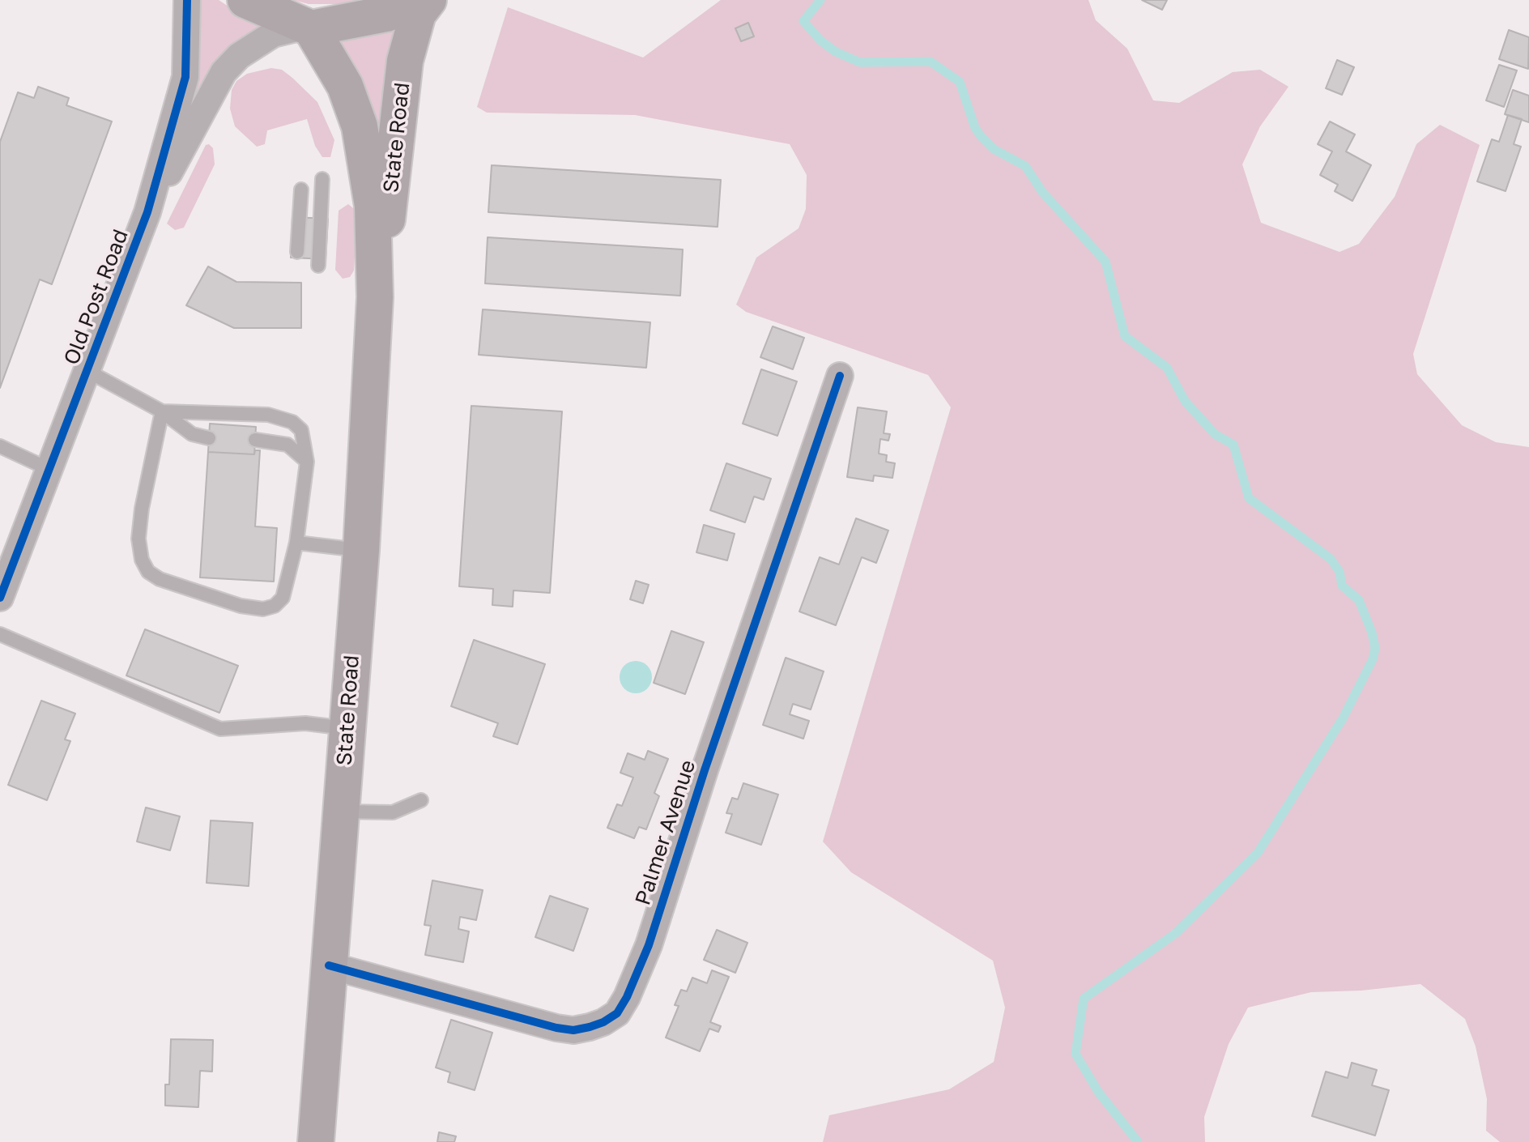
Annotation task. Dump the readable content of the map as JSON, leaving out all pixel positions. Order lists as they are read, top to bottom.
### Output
{
  "streets": {
    "main road": ["State Road"],
    "street": ["Old Post Road", "Palmer Avenue"]
  },
  "crossings": [
    ["State Road", "Old Post Road"],
    ["State Road", "Palmer Avenue"]
  ]
}
